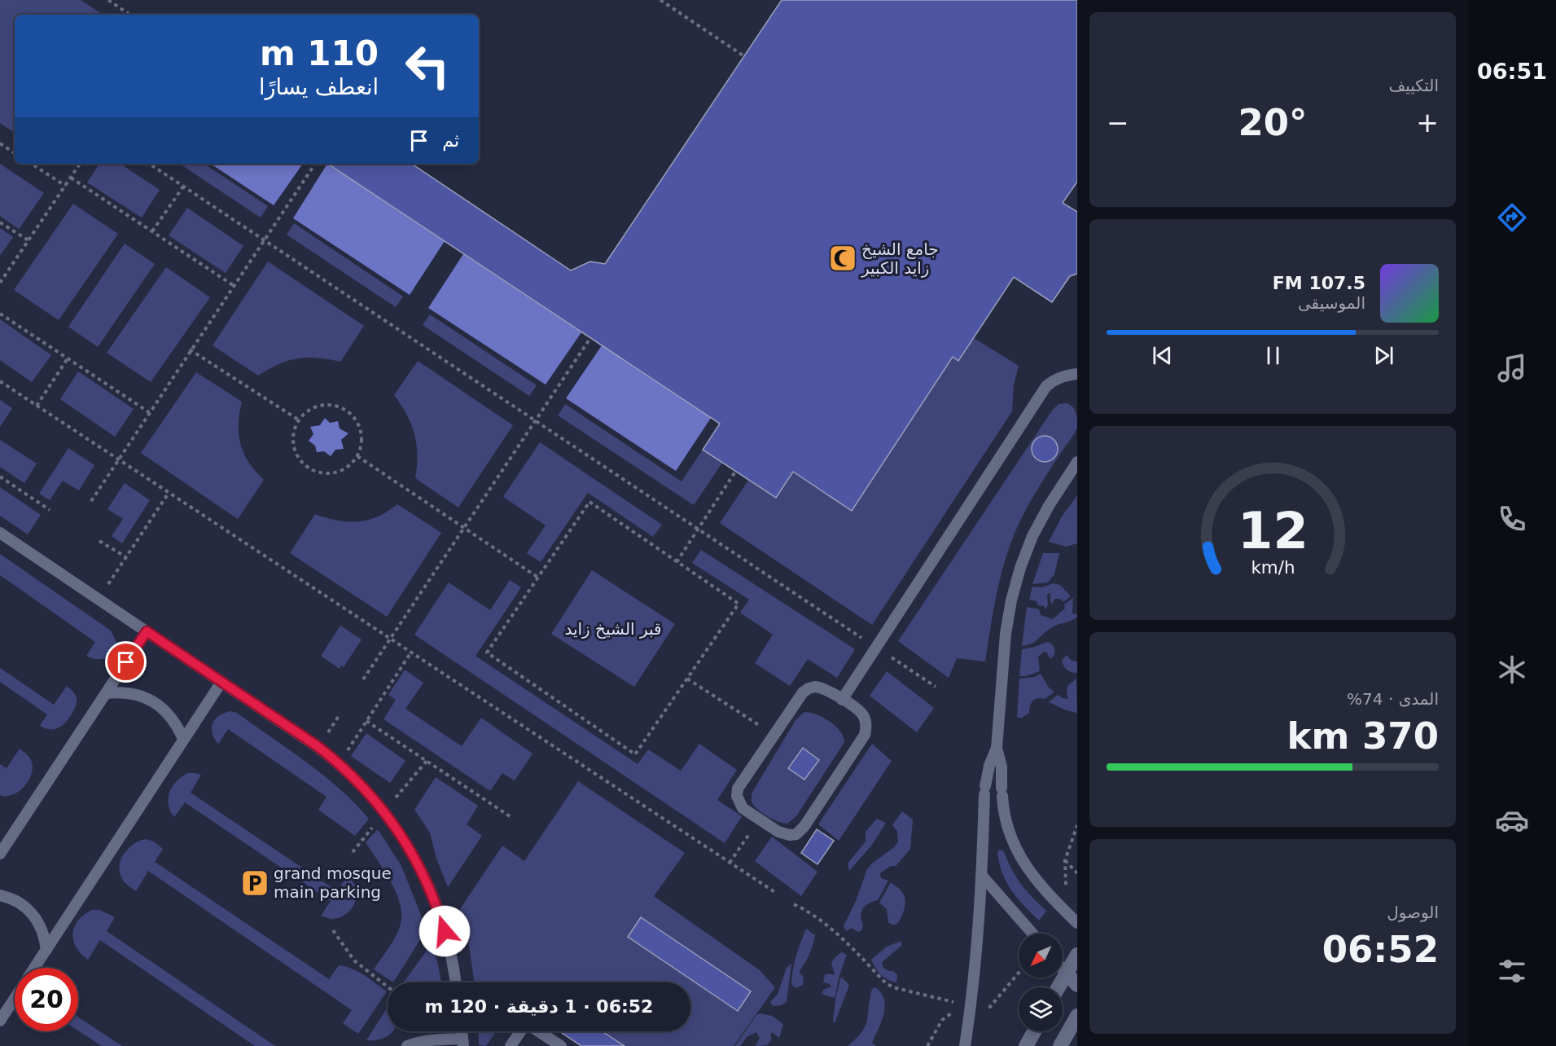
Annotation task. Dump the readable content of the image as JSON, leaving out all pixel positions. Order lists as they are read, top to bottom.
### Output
{
  "parks": ["قبر الشيخ زايد"],
  "places": {
    "mosque": ["جامع الشيخ زايد الكبير"],
    "parking": ["grand mosque main parking"]
  },
  "north": "bottom left",
  "page": {
    "tabs": "06:51",
    "tile": [
      "التكييف",
      ["المدى · 74%", "370 km"],
      ["الوصول", "06:52"]
    ],
    "turn": ["110 m", "انعطف يسارًا"],
    "heat": ["−", "20°", "+"],
    "then": "ثم",
    "song": ["107.5 FM", "الموسيقى"],
    "limit": "20",
    "trip": "06:52 · 1 دقيقة · 120 m",
    "gauge": ["12", "km/h"]
  }
}
